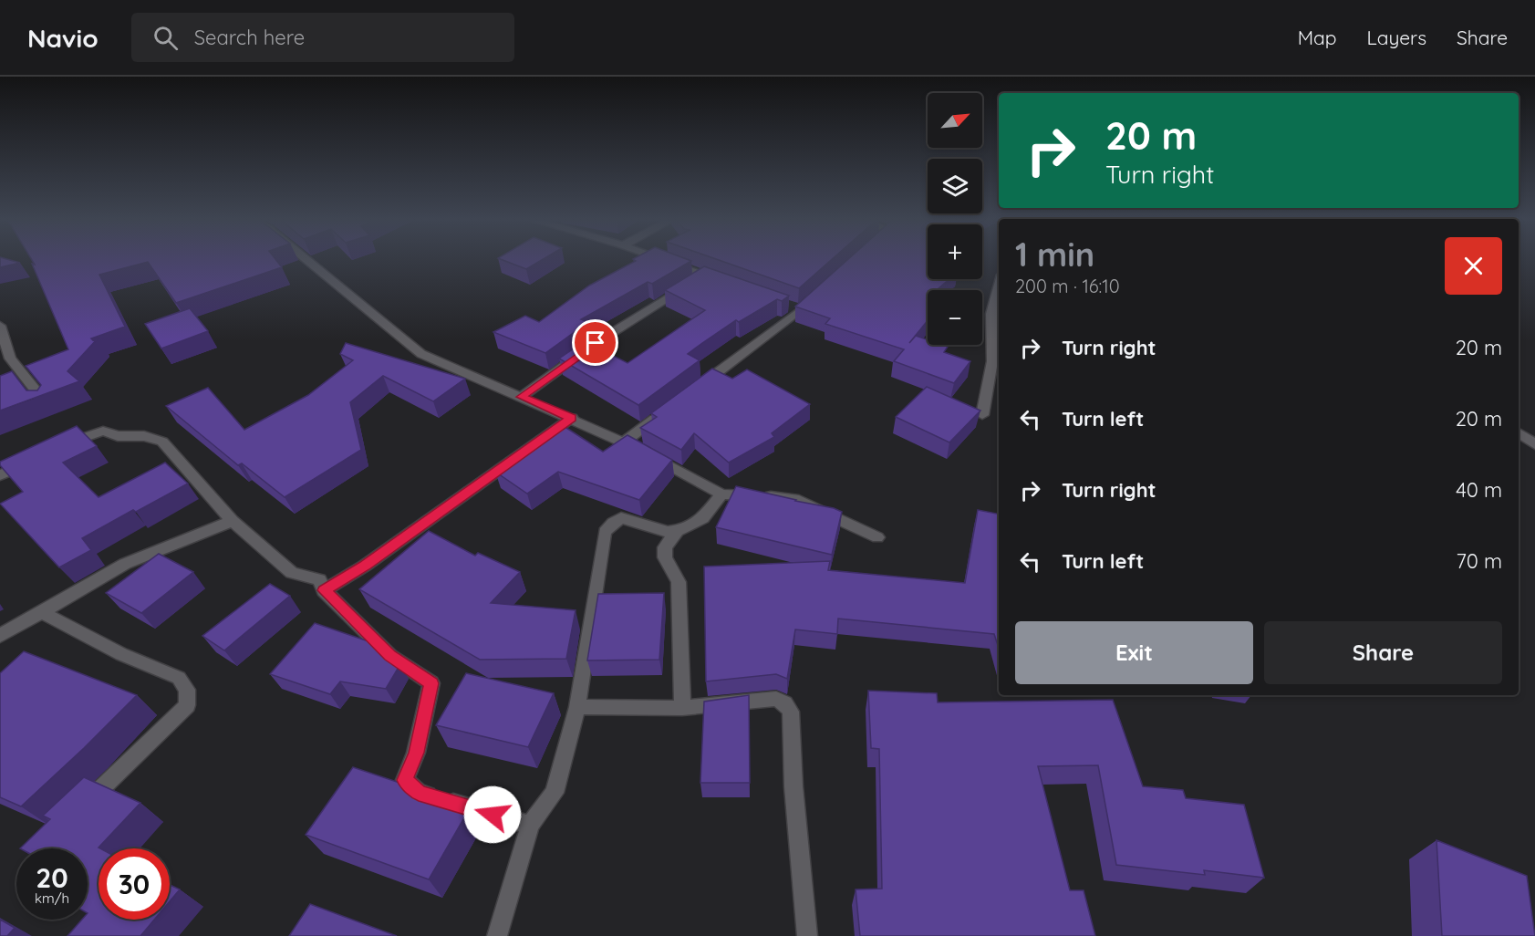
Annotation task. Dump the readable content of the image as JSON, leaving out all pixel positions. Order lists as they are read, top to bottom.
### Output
{
  "north": "top right",
  "page": {
    "header": "Navio",
    "search": "Search here",
    "nav": ["Map", "Layers", "Share"],
    "map_buttons": ["+", "−"],
    "turn": ["20 m", "Turn right"],
    "heading": ["1 min", "200 m · 16:10"],
    "list": [
      {
        "name": "Turn right",
        "value": "20 m"
      },
      {
        "name": "Turn left",
        "value": "20 m"
      },
      {
        "name": "Turn right",
        "value": "40 m"
      },
      {
        "name": "Turn left",
        "value": "70 m"
      }
    ],
    "buttons": ["Exit", "Share"],
    "speed": "20 km/h",
    "limit": "30"
  }
}
